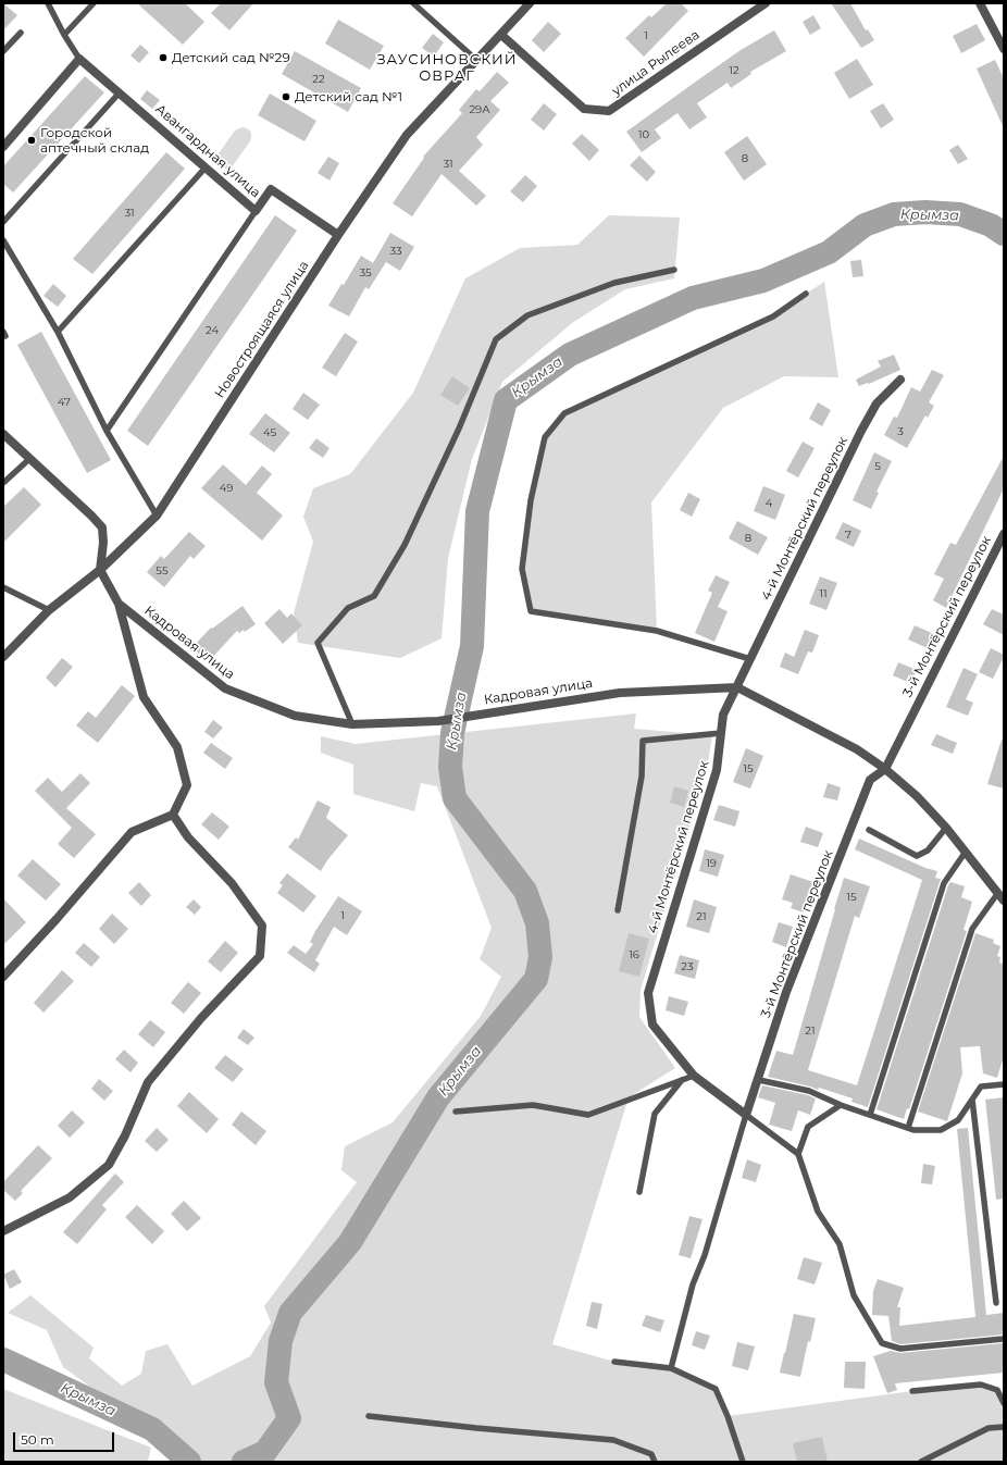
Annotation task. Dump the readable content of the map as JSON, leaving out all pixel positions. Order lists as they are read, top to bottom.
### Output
{
  "streets": {
    "street": [
      "улица Рылеева",
      "Авангардная улица",
      "Новостроящаяся улица",
      "4-й Монтёрский переулок",
      "3-й Монтёрский переулок",
      "Кадровая улица"
    ]
  },
  "crossings": [
    ["улица Рылеева", "Новостроящаяся улица"],
    ["Авангардная улица", "Новостроящаяся улица"],
    ["Новостроящаяся улица", "Кадровая улица"],
    ["4-й Монтёрский переулок", "3-й Монтёрский переулок"],
    ["4-й Монтёрский переулок", "Кадровая улица"]
  ],
  "districts": ["ЗАУСИНОВСКИЙ ОВРАГ"],
  "water": ["Крымза"],
  "places": ["Детский сад №29", "Детский сад №1", "Городской аптечный склад"],
  "house_numbers": [
    "1",
    "12",
    "22",
    "29А",
    "10",
    "8",
    "31",
    "31",
    "33",
    "35",
    "24",
    "47",
    "3",
    "45",
    "5",
    "49",
    "4",
    "7",
    "8",
    "55",
    "11",
    "15",
    "19",
    "15",
    "1",
    "21",
    "16",
    "23",
    "21"
  ],
  "scale_bar": "50 m"
}
